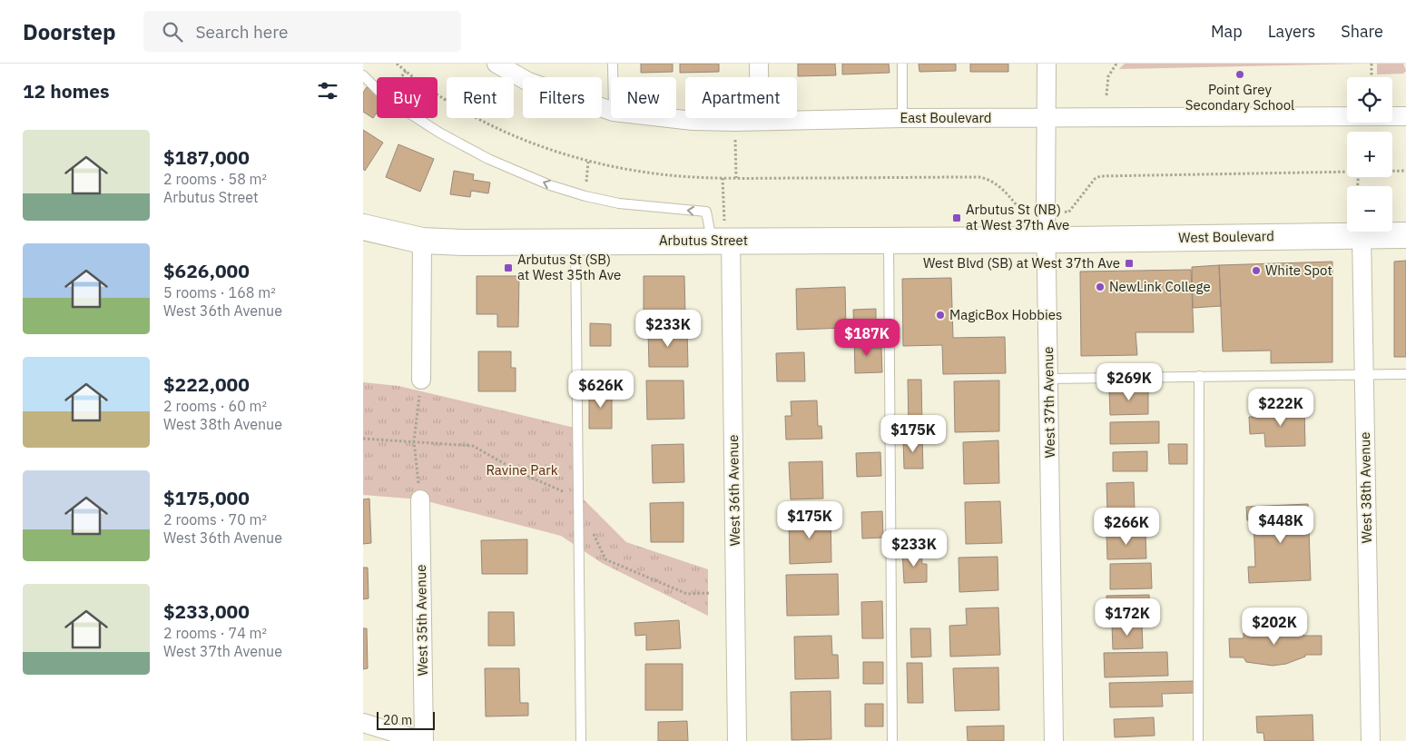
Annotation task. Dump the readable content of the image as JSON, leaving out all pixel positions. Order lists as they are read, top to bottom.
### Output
{
  "streets": {
    "main road": ["West Boulevard", "Arbutus Street"],
    "street": [
      "East Boulevard",
      "West 37th Avenue",
      "West 38th Avenue",
      "West 36th Avenue",
      "West 35th Avenue"
    ]
  },
  "crossings": [
    ["East Boulevard", "West 37th Avenue"],
    ["West Boulevard", "Arbutus Street"],
    ["West Boulevard", "West 37th Avenue"],
    ["West Boulevard", "West 38th Avenue"],
    ["Arbutus Street", "West 37th Avenue"],
    ["Arbutus Street", "West 36th Avenue"]
  ],
  "parks": ["Ravine Park"],
  "places": {
    "other": [
      "Point Grey Secondary School",
      "White Spot",
      "NewLink College",
      "MagicBox Hobbies"
    ],
    "transit": ["Arbutus St (NB) at West 37th Ave", "West Blvd (SB) at West 37th Ave", "Arbutus St (SB) at West 35th Ave"]
  },
  "scale_bar": "20 m",
  "page": {
    "header": "Doorstep",
    "search": "Search here",
    "nav": ["Map", "Layers", "Share"],
    "heading": "12 homes",
    "map_buttons": ["+", "−"],
    "chip": [
      "Buy",
      "Rent",
      "Filters",
      "New",
      "Apartment"
    ],
    "list": [
      {
        "name": "$187,000",
        "note": "2 rooms · 58 m² · Arbutus Street"
      },
      {
        "name": "$626,000",
        "note": "5 rooms · 168 m² · West 36th Avenue"
      },
      {
        "name": "$222,000",
        "note": "2 rooms · 60 m² · West 38th Avenue"
      },
      {
        "name": "$175,000",
        "note": "2 rooms · 70 m² · West 36th Avenue"
      },
      {
        "name": "$233,000",
        "note": "2 rooms · 74 m² · West 37th Avenue"
      }
    ],
    "price": [
      "$233K",
      "$187K",
      "$269K",
      "$626K",
      "$222K",
      "$175K",
      "$175K",
      "$448K",
      "$266K",
      "$233K",
      "$172K",
      "$202K"
    ],
    "scale": "20 m"
  }
}
